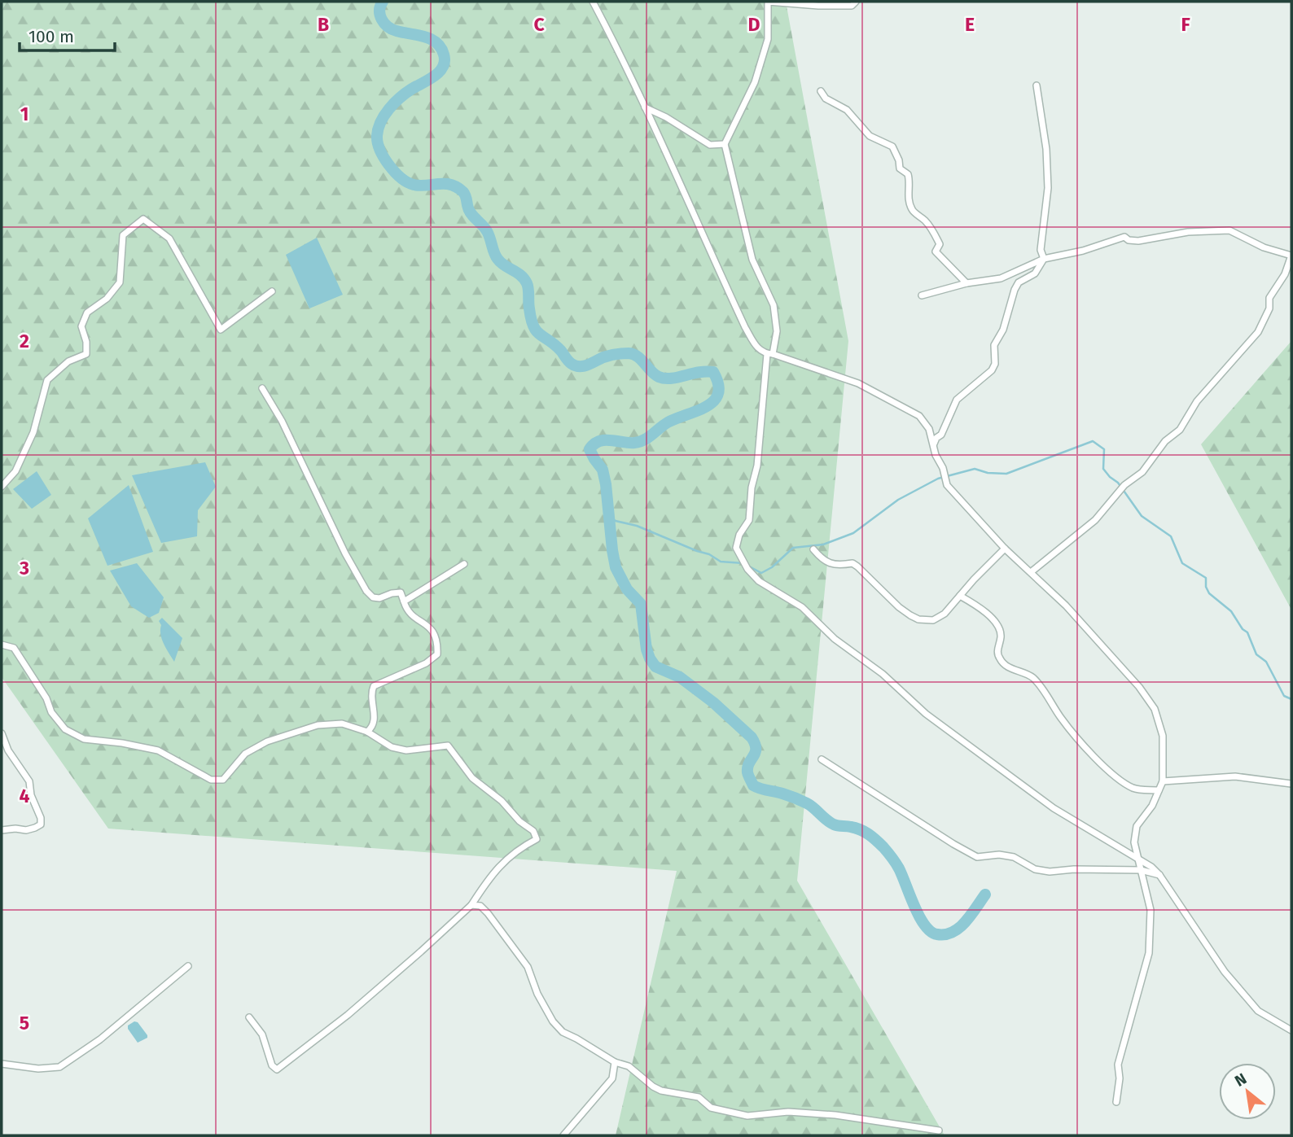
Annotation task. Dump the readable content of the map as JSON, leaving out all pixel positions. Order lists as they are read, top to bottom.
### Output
{
  "scale_bar": "100 m",
  "north": "top left",
  "grid": {
    "columns": [
      "B",
      "C",
      "D",
      "E",
      "F"
    ],
    "rows": [
      "1",
      "2",
      "3",
      "4",
      "5"
    ]
  }
}
